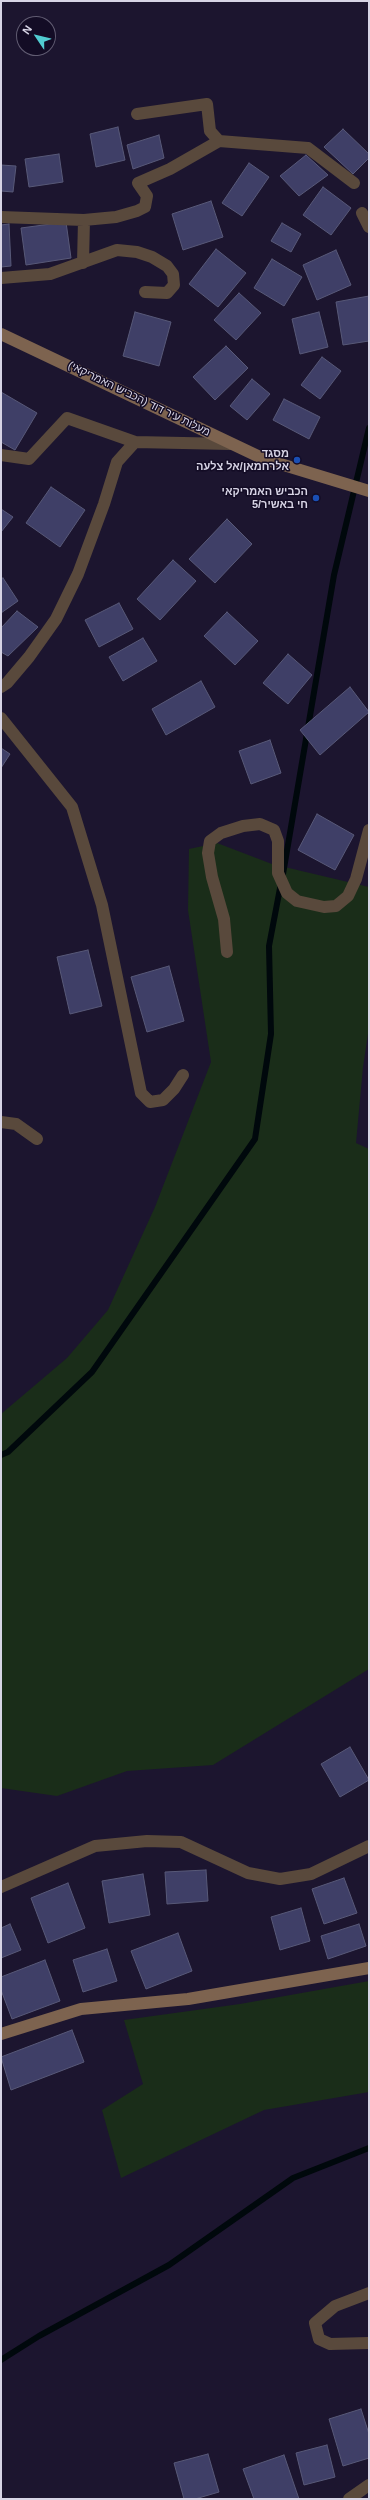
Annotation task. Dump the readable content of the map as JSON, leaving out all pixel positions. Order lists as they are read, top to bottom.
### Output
{
  "streets": {
    "main road": ["מעלות עיר דוד (הכביש האמריקאי)"]
  },
  "places": ["מסגד אלרחמאן/אל צלעה", "הכביש האמריקאי 5/חי באשיר"],
  "north": "top left"
}
